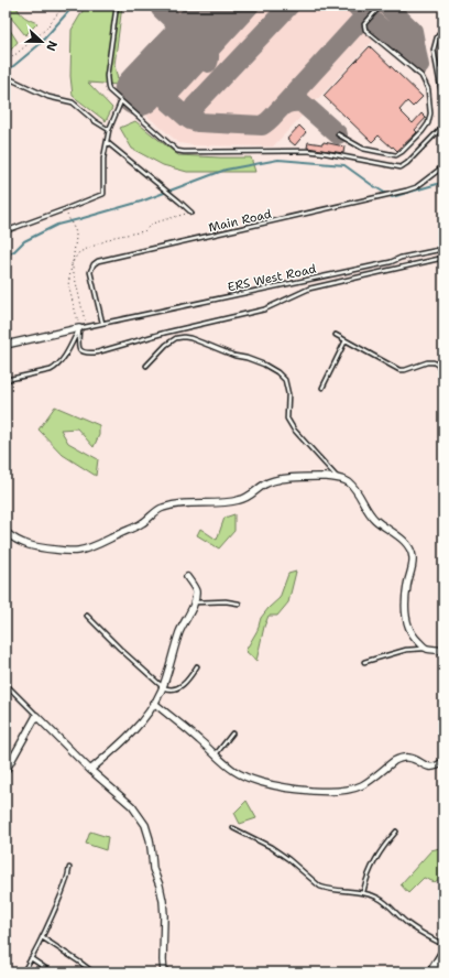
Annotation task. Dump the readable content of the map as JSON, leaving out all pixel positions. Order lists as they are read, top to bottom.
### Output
{
  "streets": {
    "lane": ["Main Road", "ERS West Road"]
  },
  "crossings": [
    ["Main Road", "ERS West Road"]
  ],
  "north": "right"
}
